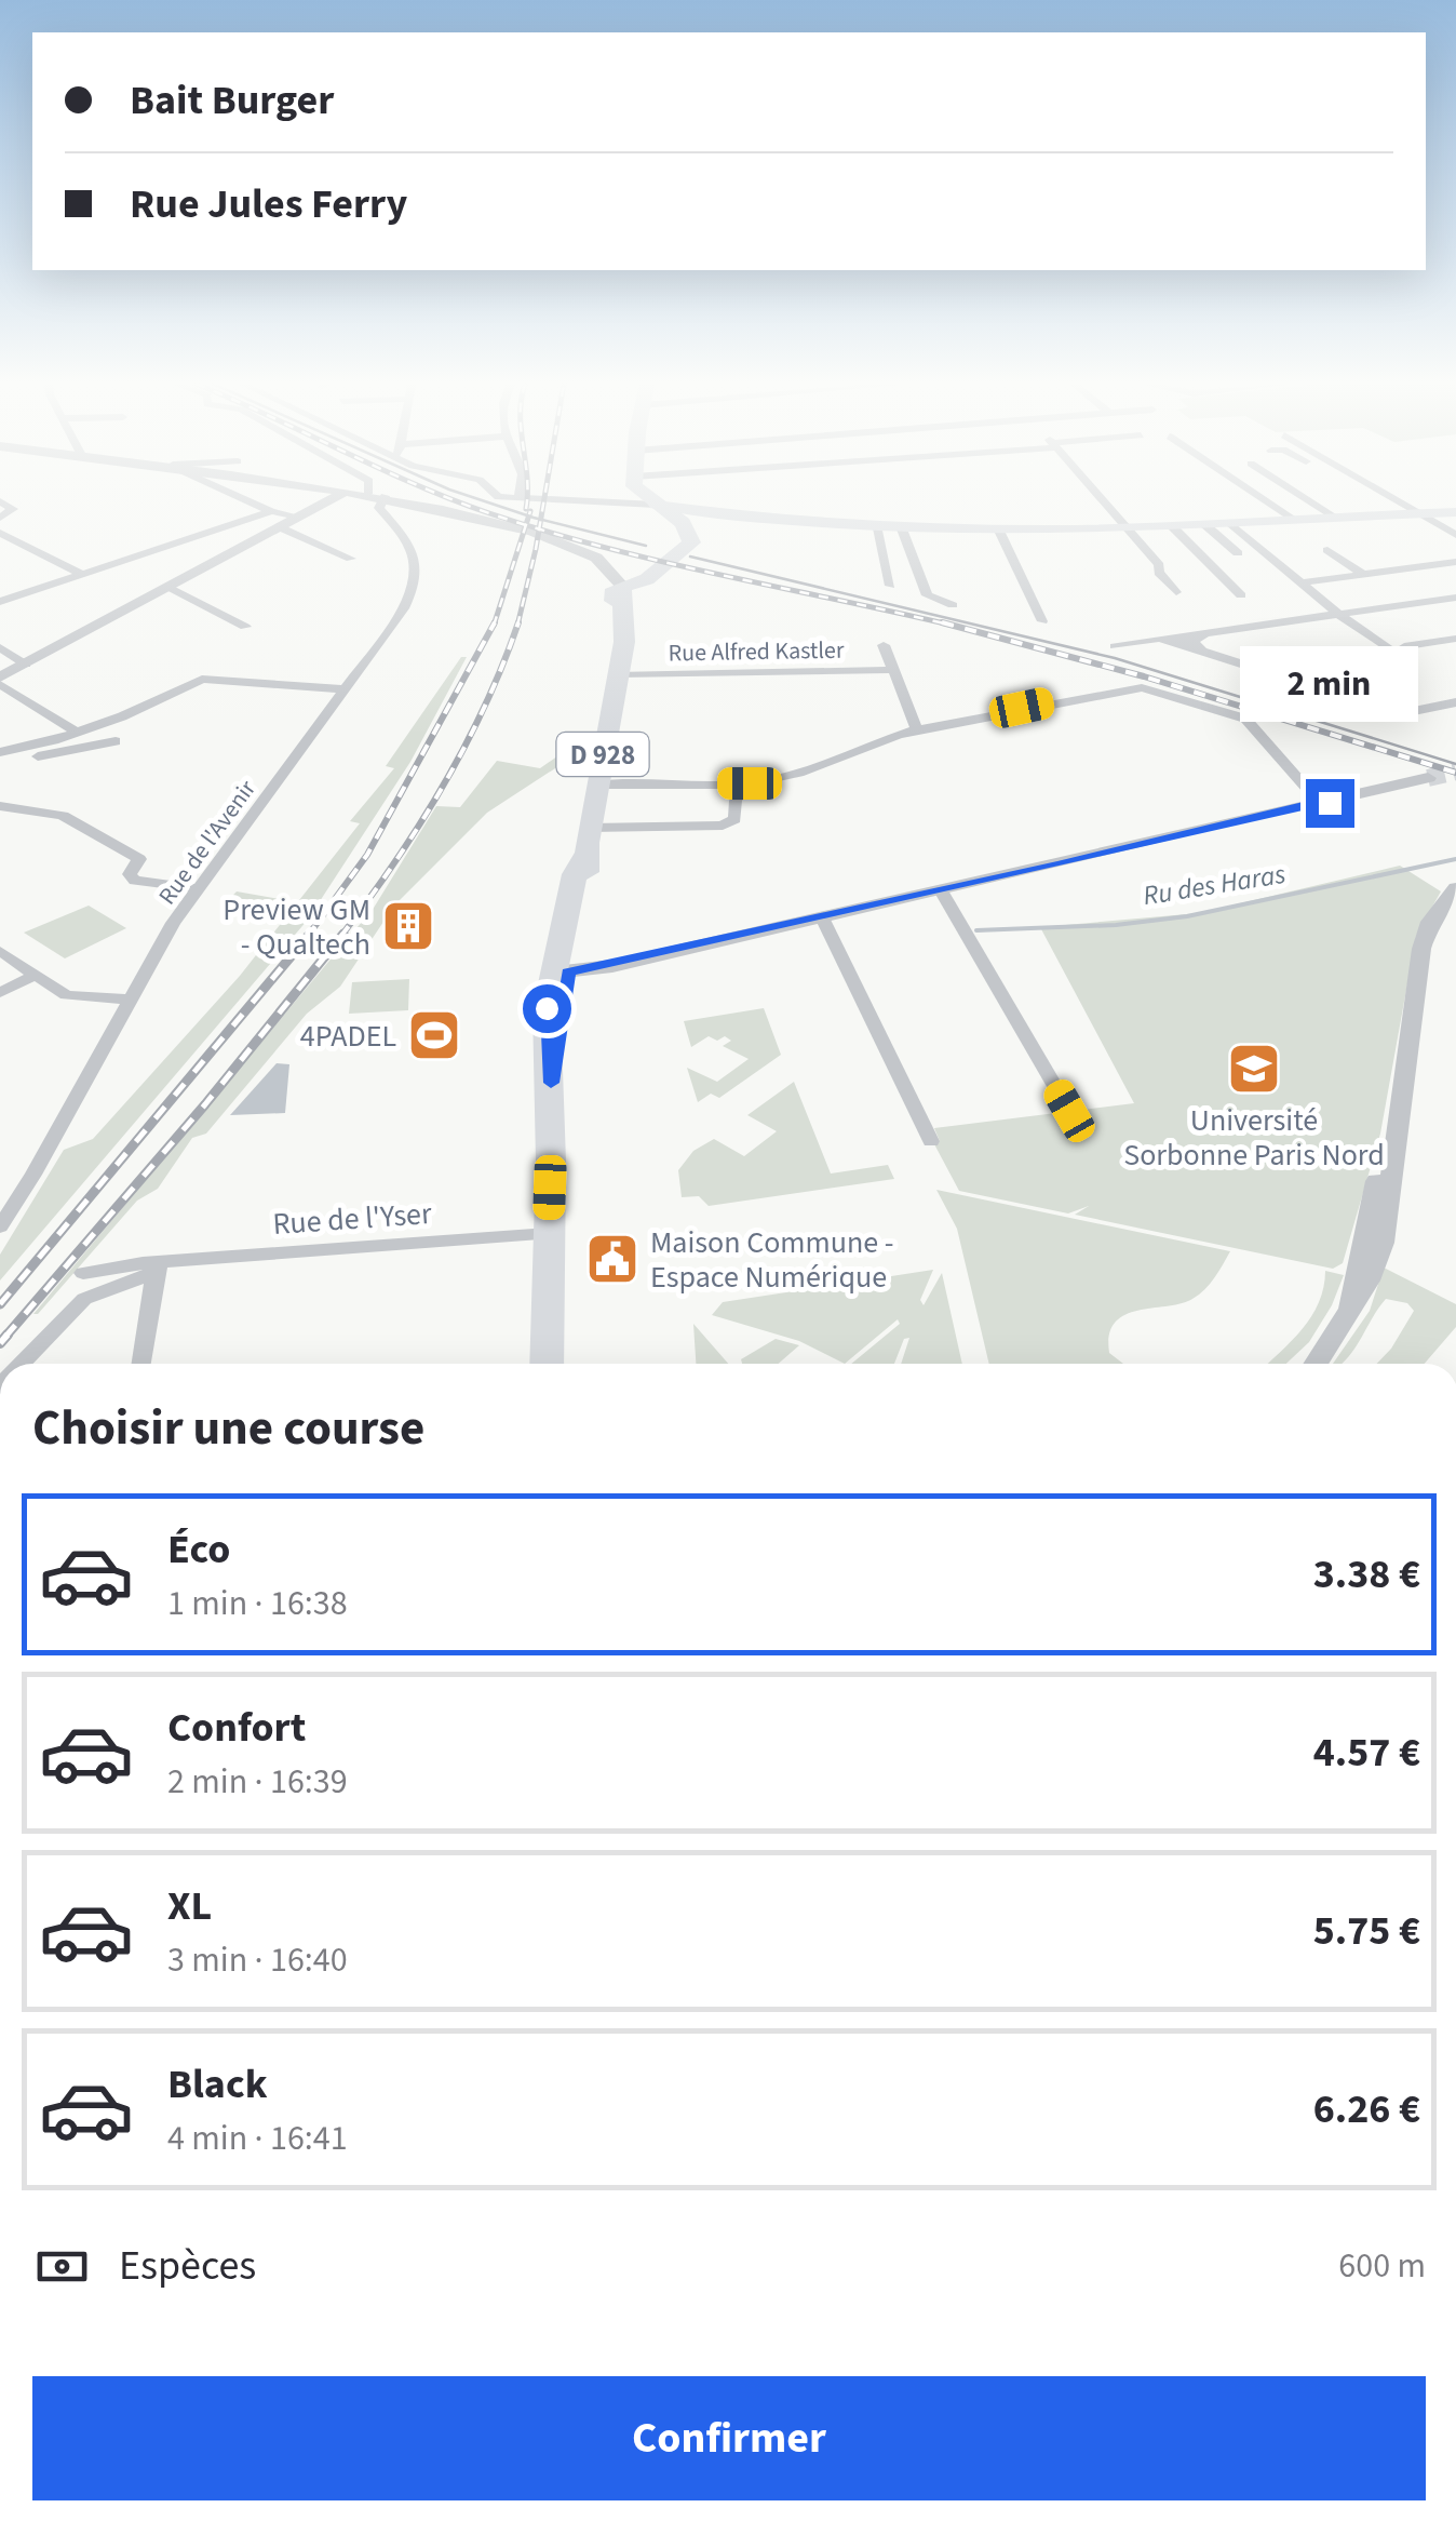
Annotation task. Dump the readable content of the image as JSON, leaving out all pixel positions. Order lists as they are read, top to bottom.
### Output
{
  "streets": {
    "main road": ["D 928"],
    "street": ["Rue Alfred Kastler", "Rue de l'Avenir", "Rue de l'Yser"]
  },
  "crossings": [
    ["Rue Alfred Kastler", "D 928"],
    ["D 928", "Rue de l'Yser"]
  ],
  "water": ["Ru des Haras"],
  "places": {
    "building": ["Preview GM - Qualtech"],
    "sports": ["4PADEL"],
    "school or university": ["Université Sorbonne Paris Nord"],
    "public building": ["Maison Commune - Espace Numérique"]
  },
  "page": {
    "banner": ["Bait Burger", "Rue Jules Ferry"],
    "bubble": "2 min",
    "heading": "Choisir une course",
    "list": [
      {
        "name": "Éco",
        "note": "1 min · 16:38",
        "value": "3.38 €"
      },
      {
        "name": "Confort",
        "note": "2 min · 16:39",
        "value": "4.57 €"
      },
      {
        "name": "XL",
        "note": "3 min · 16:40",
        "value": "5.75 €"
      },
      {
        "name": "Black",
        "note": "4 min · 16:41",
        "value": "6.26 €"
      }
    ],
    "pay": ["Espèces", "600 m"],
    "buttons": "Confirmer"
  }
}
